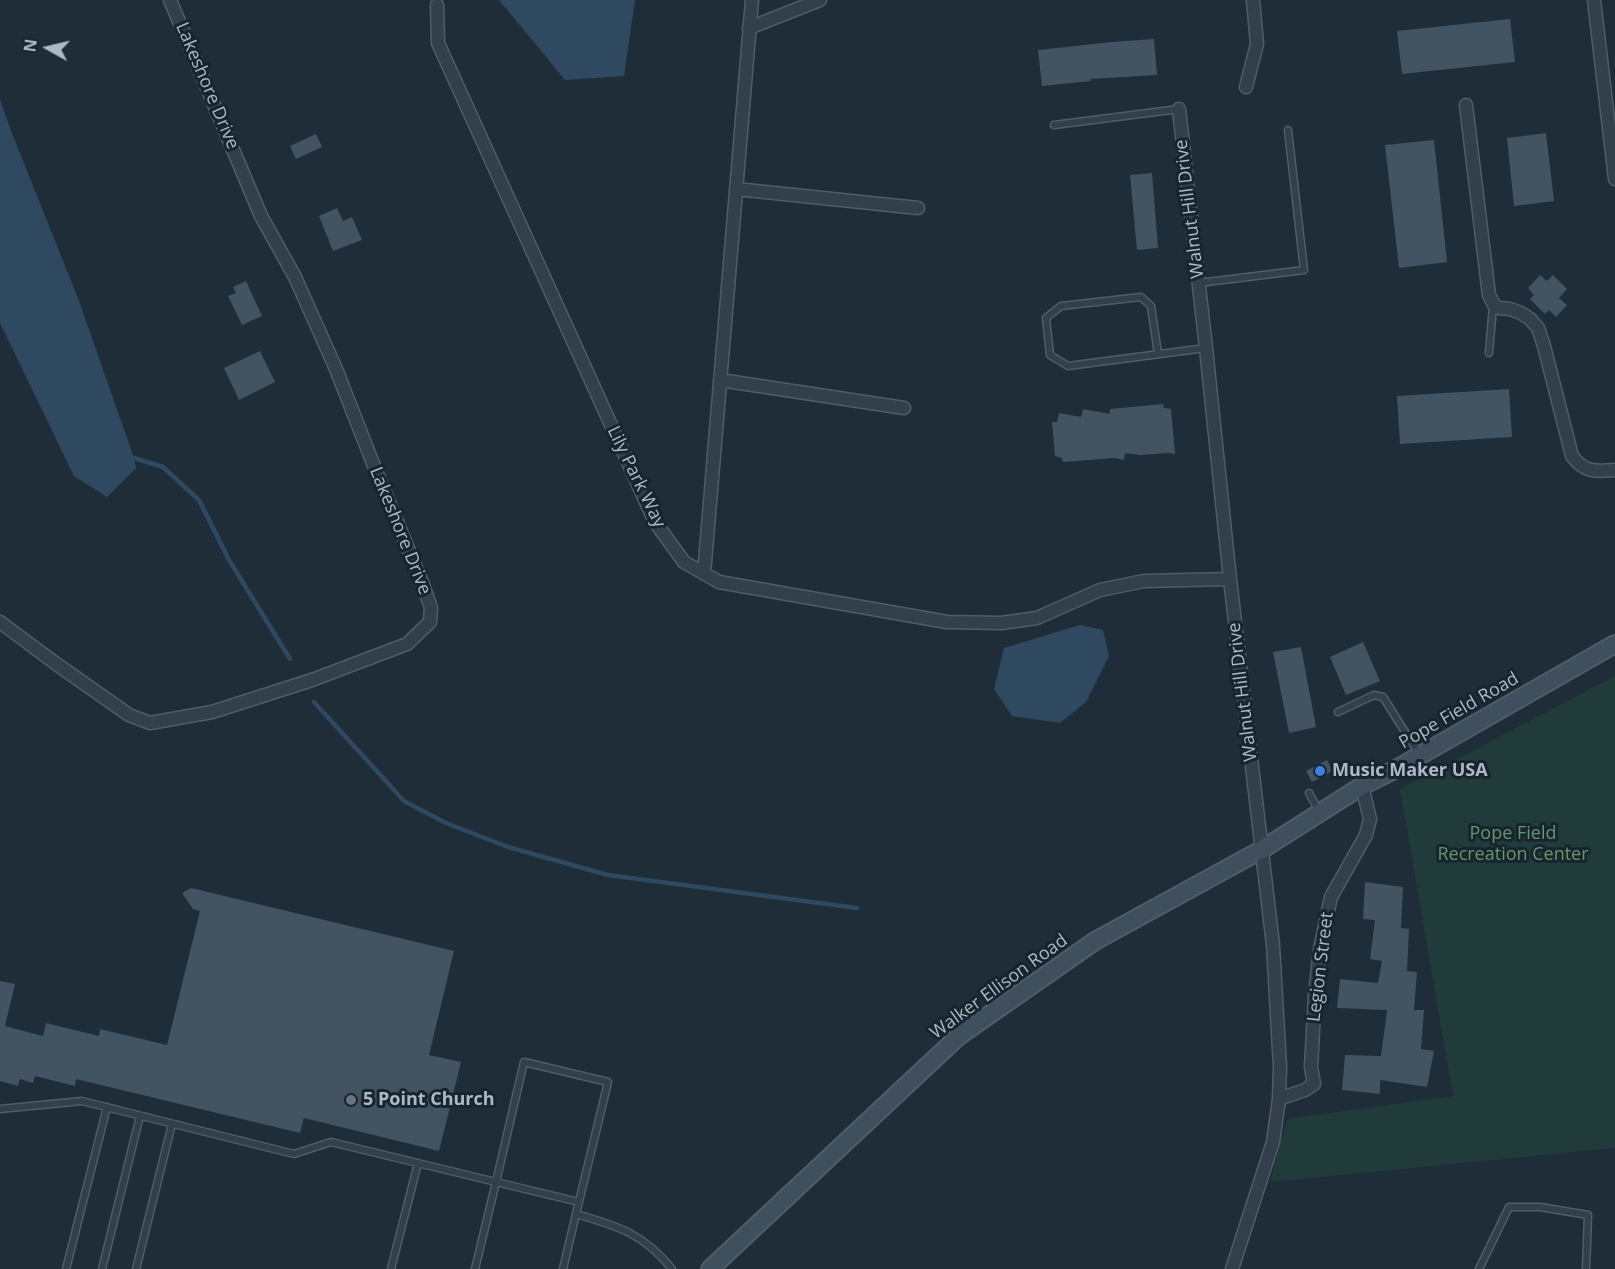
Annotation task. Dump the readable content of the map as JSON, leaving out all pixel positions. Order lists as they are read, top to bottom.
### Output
{
  "streets": {
    "street": [
      "Lakeshore Drive",
      "Walnut Hill Drive",
      "Lily Park Way",
      "Pope Field Road",
      "Legion Street",
      "Walker Ellison Road"
    ]
  },
  "crossings": [
    ["Walnut Hill Drive", "Lily Park Way"],
    ["Walnut Hill Drive", "Pope Field Road"],
    ["Walnut Hill Drive", "Legion Street"],
    ["Walnut Hill Drive", "Walker Ellison Road"],
    ["Pope Field Road", "Legion Street"],
    ["Pope Field Road", "Walker Ellison Road"]
  ],
  "parks": ["Pope Field Recreation Center"],
  "places": ["Music Maker USA", "5 Point Church"],
  "north": "left"
}
